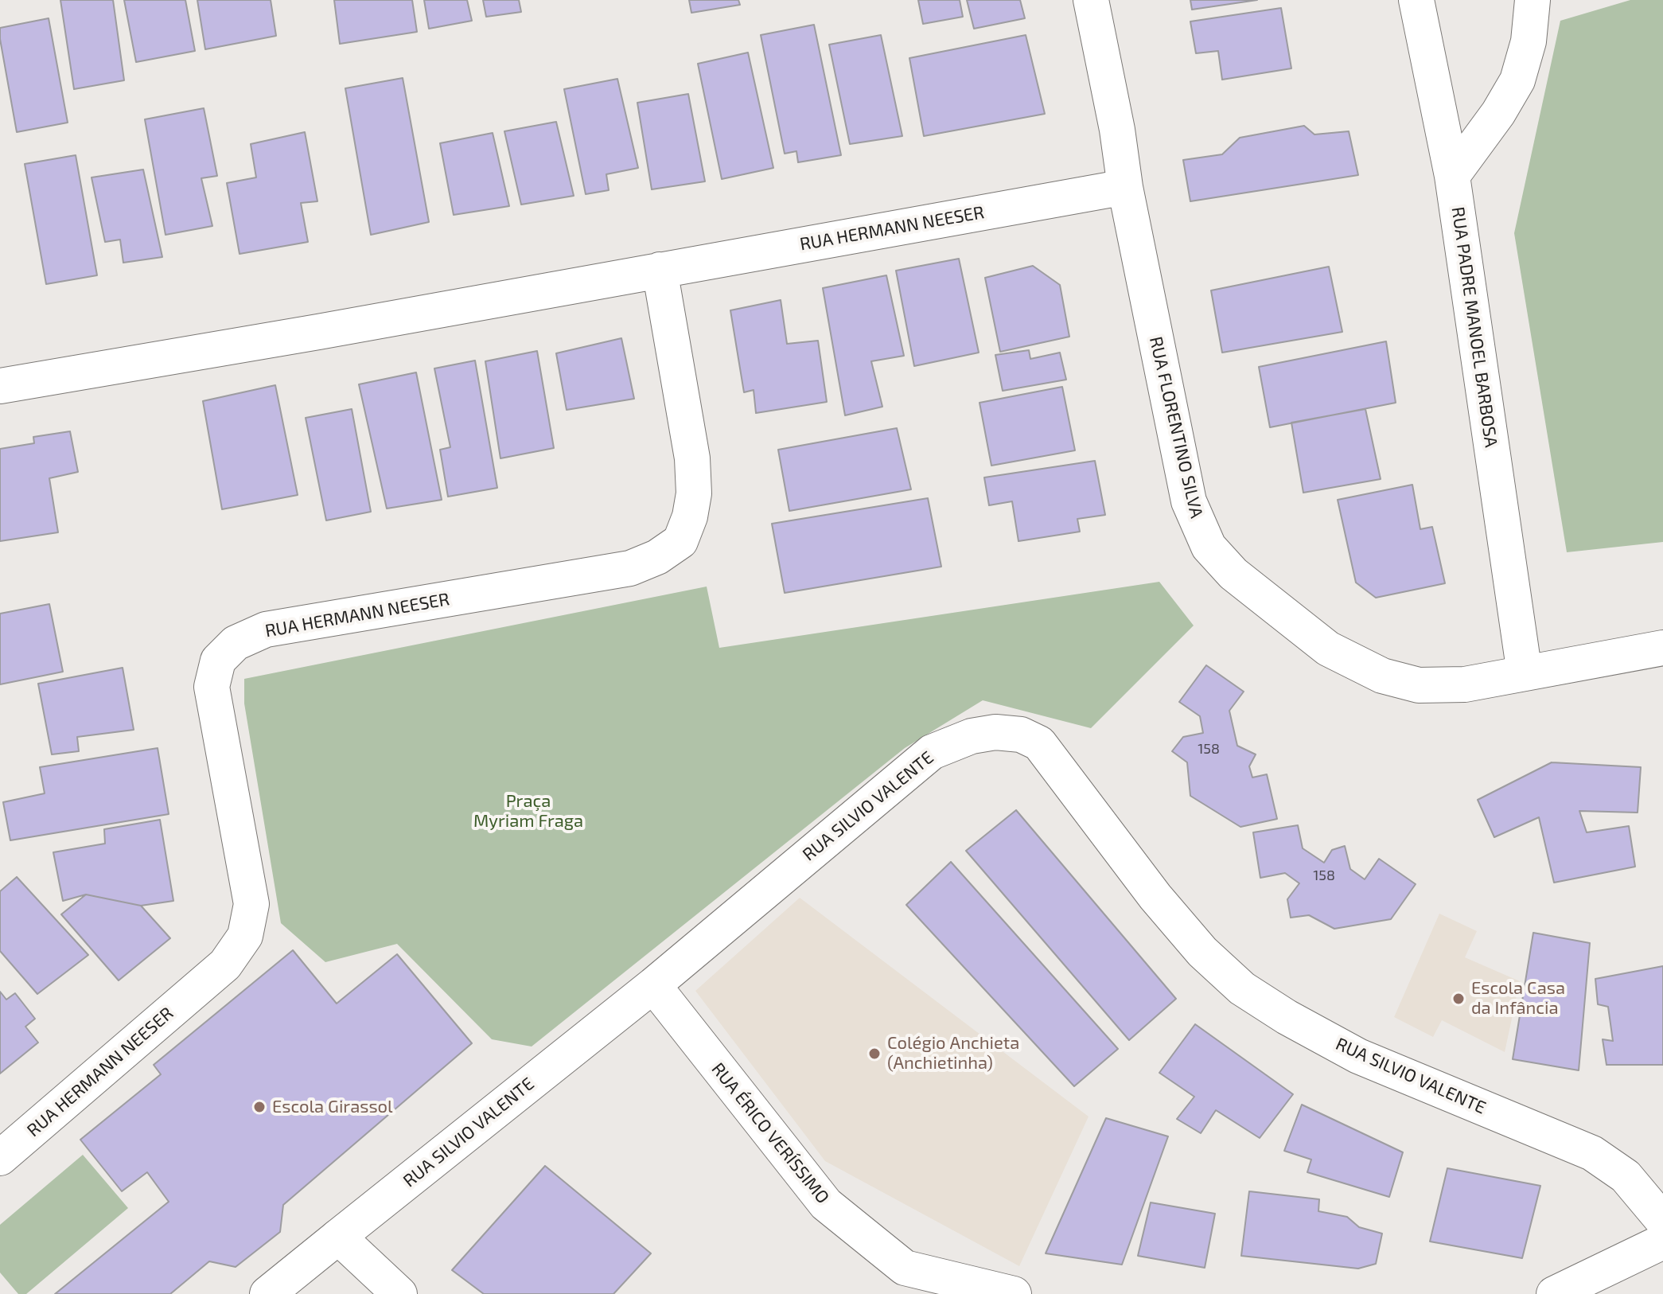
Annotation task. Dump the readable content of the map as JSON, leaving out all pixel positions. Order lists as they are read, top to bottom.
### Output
{
  "streets": {
    "street": [
      "RUA HERMANN NEESER",
      "RUA PADRE MANOEL BARBOSA",
      "RUA FLORENTINO SILVA",
      "RUA SILVIO VALENTE",
      "RUA ÉRICO VERÍSSIMO"
    ]
  },
  "crossings": [
    ["RUA HERMANN NEESER", "RUA FLORENTINO SILVA"],
    ["RUA PADRE MANOEL BARBOSA", "RUA FLORENTINO SILVA"],
    ["RUA SILVIO VALENTE", "RUA ÉRICO VERÍSSIMO"]
  ],
  "parks": ["Praça Myriam Fraga"],
  "places": ["Escola Casa da Infância", "Colégio Anchieta (Anchietinha)", "Escola Girassol"],
  "house_numbers": ["158", "158"]
}
